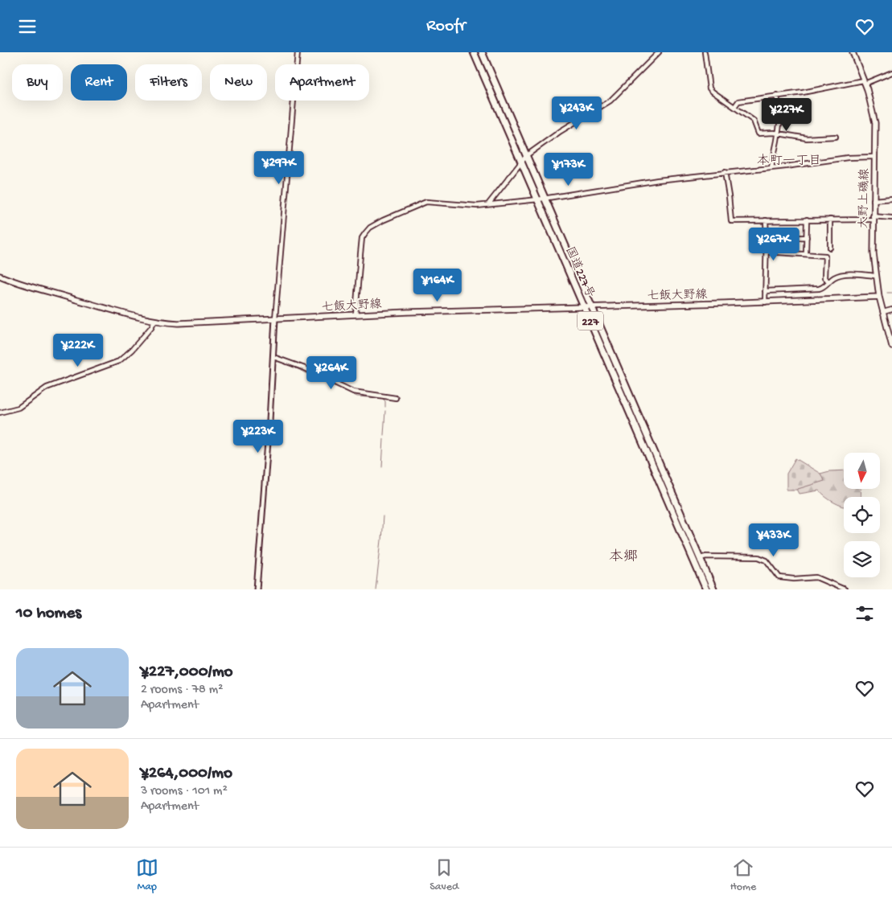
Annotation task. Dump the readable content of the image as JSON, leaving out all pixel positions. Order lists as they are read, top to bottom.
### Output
{
  "streets": {
    "highway": ["国道227号", "227"],
    "main road": ["大野上磯線", "七飯大野線"]
  },
  "crossings": [
    ["大野上磯線", "七飯大野線"],
    ["国道227号", "七飯大野線"]
  ],
  "districts": ["本町一丁目", "本郷"],
  "north": "bottom",
  "page": {
    "header": "Roofr",
    "chip": [
      "Buy",
      "Rent",
      "Filters",
      "New",
      "Apartment"
    ],
    "price": [
      "¥243K",
      "¥227K",
      "¥297K",
      "¥173K",
      "¥267K",
      "¥164K",
      "¥222K",
      "¥264K",
      "¥223K",
      "¥433K"
    ],
    "heading": "10 homes",
    "list": [
      {
        "name": "¥227,000/mo",
        "note": "2 rooms · 78 m² · Apartment"
      },
      {
        "name": "¥264,000/mo",
        "note": "3 rooms · 101 m² · Apartment"
      }
    ],
    "tabs": ["Map", "Saved", "Home"]
  }
}
